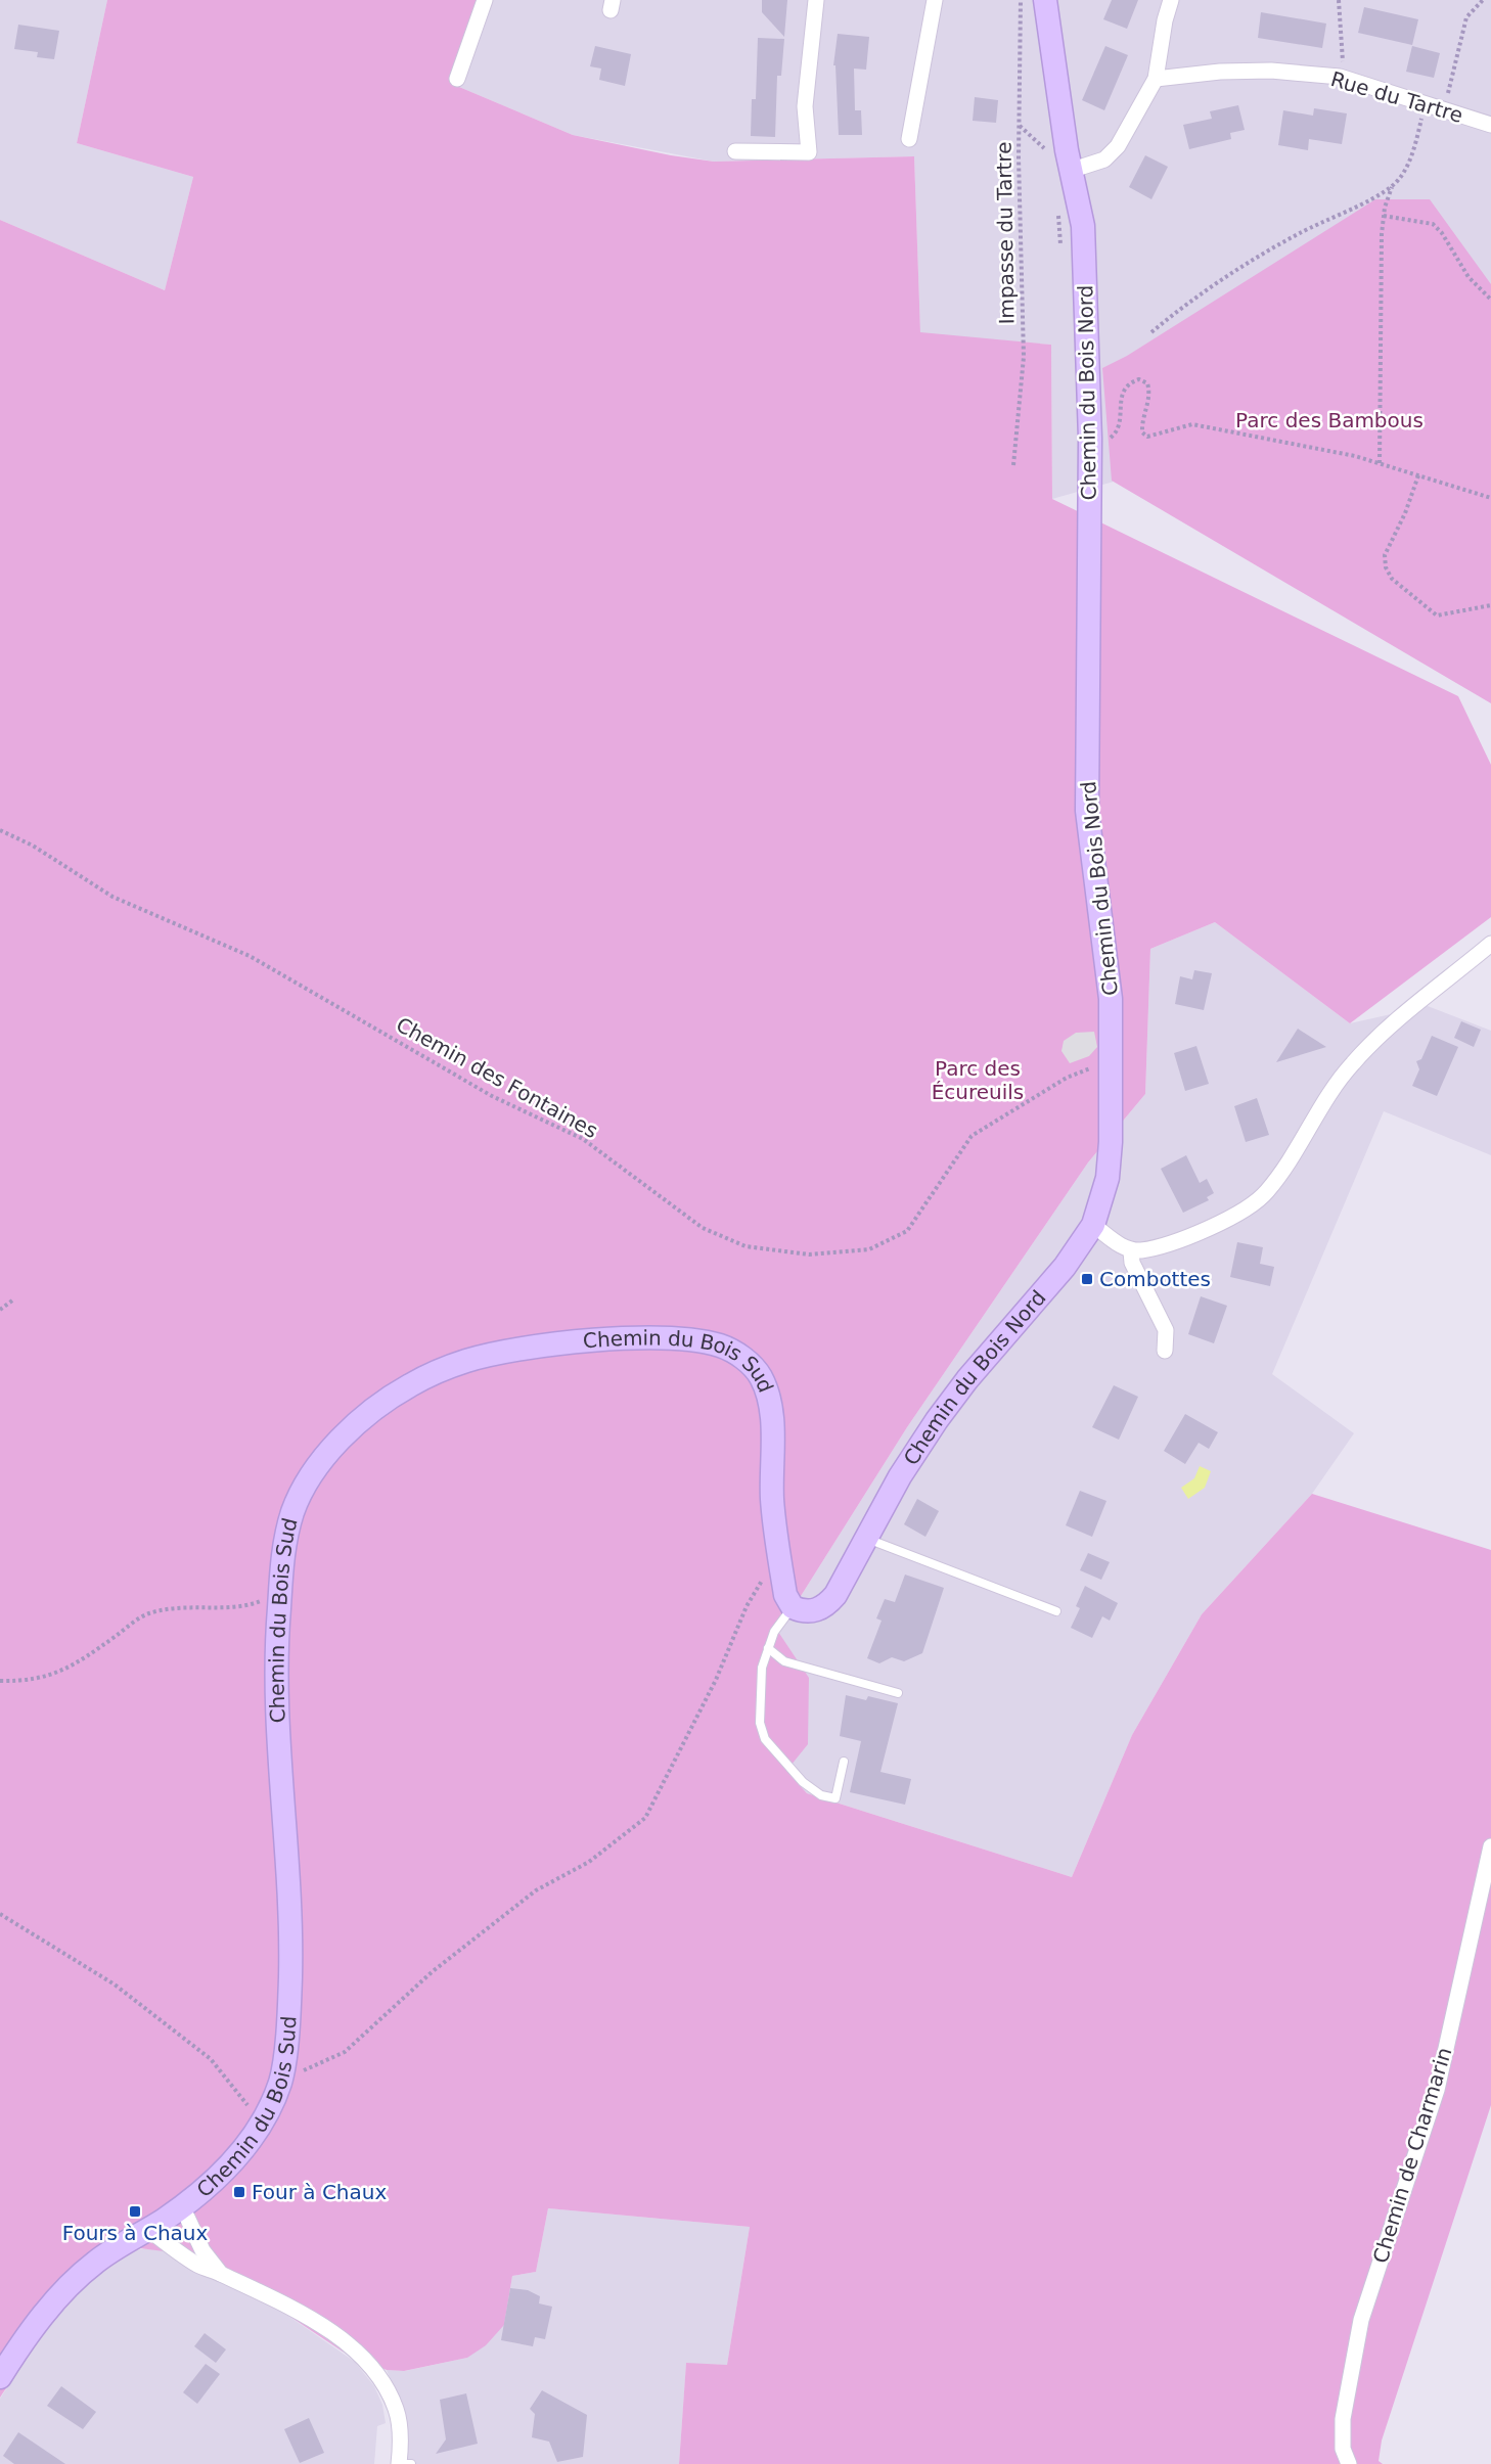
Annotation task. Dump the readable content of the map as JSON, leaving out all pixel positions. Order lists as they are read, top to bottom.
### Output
{
  "streets": {
    "street": [
      "Rue du Tartre",
      "Chemin du Bois Nord",
      "Chemin du Bois Sud",
      "Chemin de Charmarin"
    ],
    "path": ["Impasse du Tartre", "Chemin des Fontaines"]
  },
  "crossings": [
    ["Chemin du Bois Nord", "Chemin des Fontaines"],
    ["Chemin du Bois Nord", "Chemin du Bois Sud"]
  ],
  "parks": ["Parc des Bambous", "Parc des Écureuils"],
  "places": {
    "transit": ["Combottes", "Four à Chaux", "Fours à Chaux"]
  }
}
